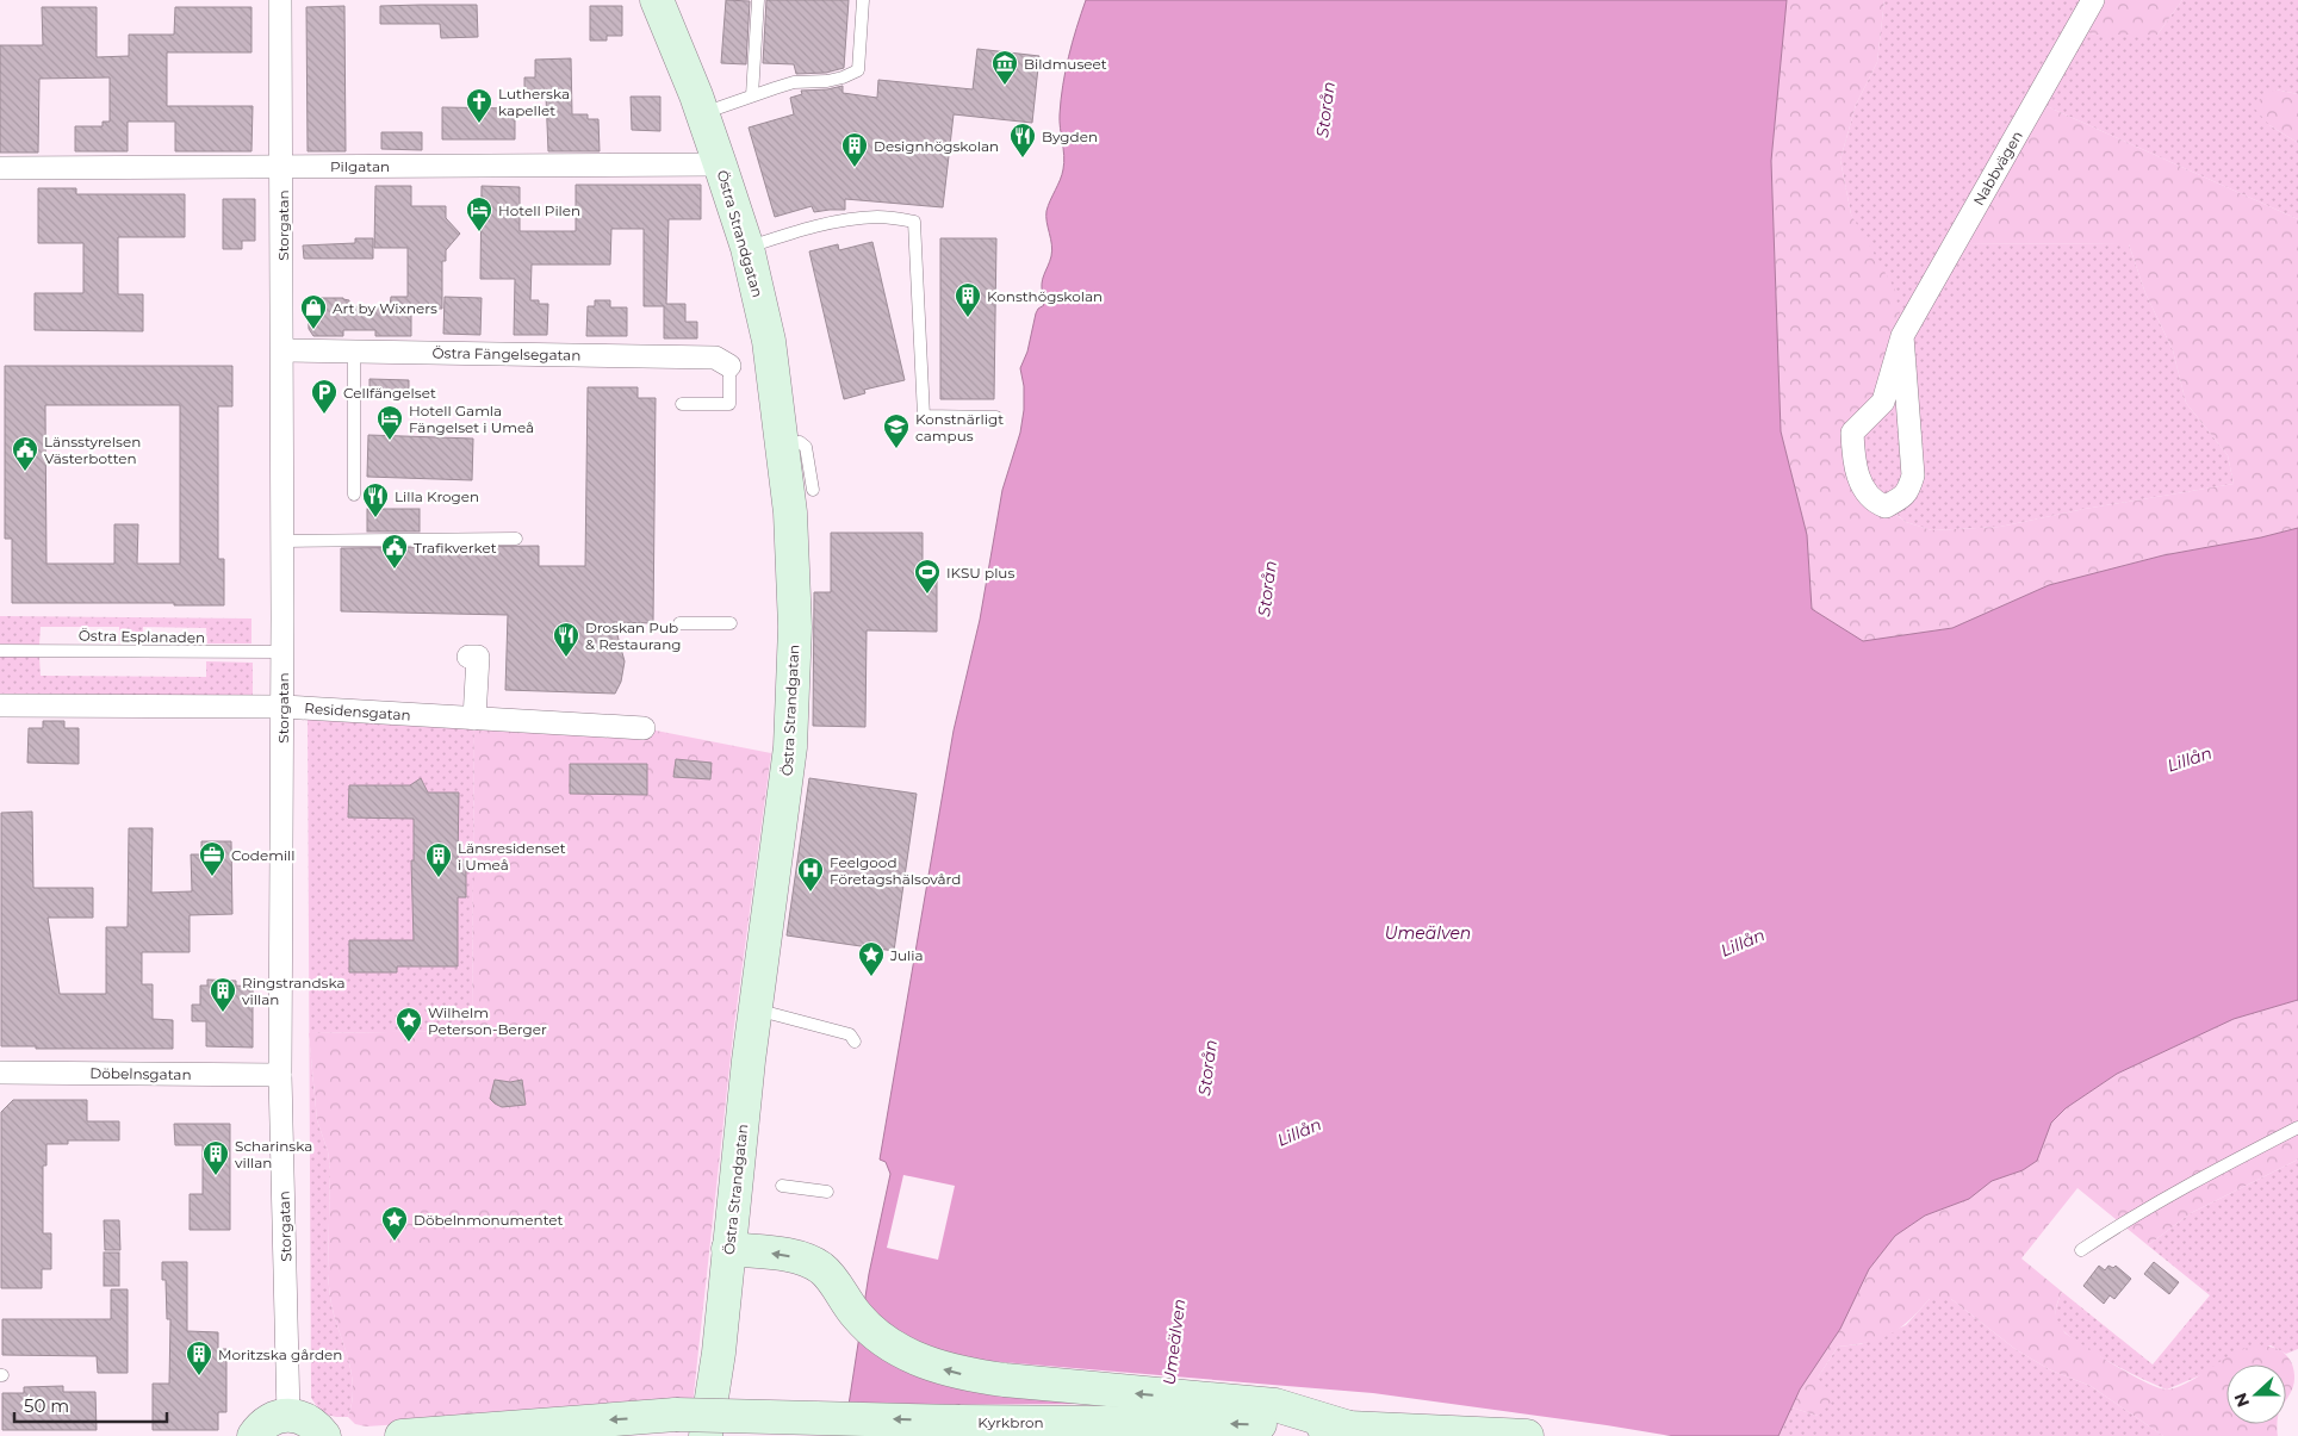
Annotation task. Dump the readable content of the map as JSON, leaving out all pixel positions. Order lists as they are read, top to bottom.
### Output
{
  "streets": {
    "street": [
      "Pilgatan",
      "Nabbvägen",
      "Storgatan",
      "Östra Strandgatan",
      "Östra Fängelsegatan",
      "Residensgatan",
      "Döbelnsgatan",
      "Kyrkbron"
    ],
    "lane": ["Östra Esplanaden"]
  },
  "crossings": [
    ["Pilgatan", "Storgatan"],
    ["Pilgatan", "Östra Strandgatan"],
    ["Storgatan", "Östra Fängelsegatan"],
    ["Storgatan", "Östra Esplanaden"],
    ["Storgatan", "Residensgatan"],
    ["Storgatan", "Döbelnsgatan"],
    ["Östra Strandgatan", "Kyrkbron"]
  ],
  "one_way": ["Kyrkbron"],
  "water": ["Storån", "Lillån", "Umeälven"],
  "places": {
    "museum": ["Bildmuseet"],
    "church": ["Lutherska kapellet"],
    "restaurant": ["Bygden", "Lilla Krogen", "Droskan Pub & Restaurang"],
    "building": [
      "Designhögskolan",
      "Konsthögskolan",
      "Länsresidenset i Umeå",
      "Ringstrandska villan",
      "Scharinska villan",
      "Moritzska gården"
    ],
    "hotel": ["Hotell Pilen", "Hotell Gamla Fängelset i Umeå"],
    "shop": ["Art by Wixners"],
    "parking": ["Cellfängelset"],
    "school or university": ["Konstnärligt campus"],
    "public building": ["Länsstyrelsen Västerbotten", "Trafikverket"],
    "sports": ["IKSU plus"],
    "office": ["Codemill"],
    "hospital": ["Feelgood Företagshälsovård"],
    "place": ["Julia", "Wilhelm Peterson-Berger", "Döbelnmonumentet"]
  },
  "scale_bar": "50 m",
  "north": "left"
}
